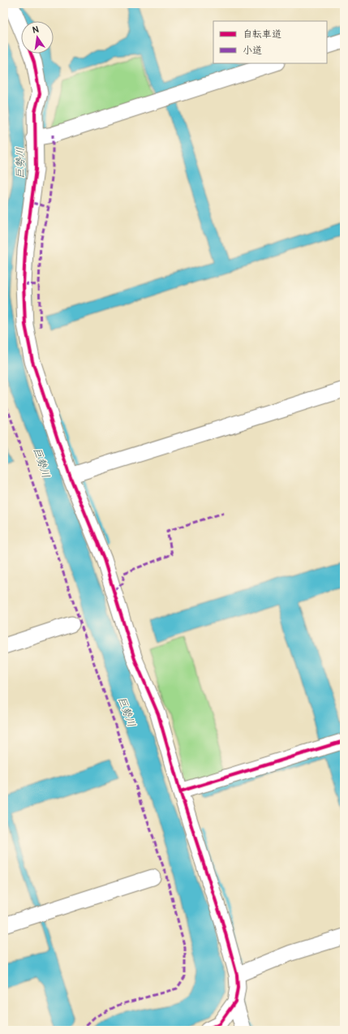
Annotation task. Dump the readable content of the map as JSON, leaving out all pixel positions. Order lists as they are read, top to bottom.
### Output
{
  "water": ["巨勢川"],
  "legend": ["自転車道", "小道"],
  "north": "top"
}
